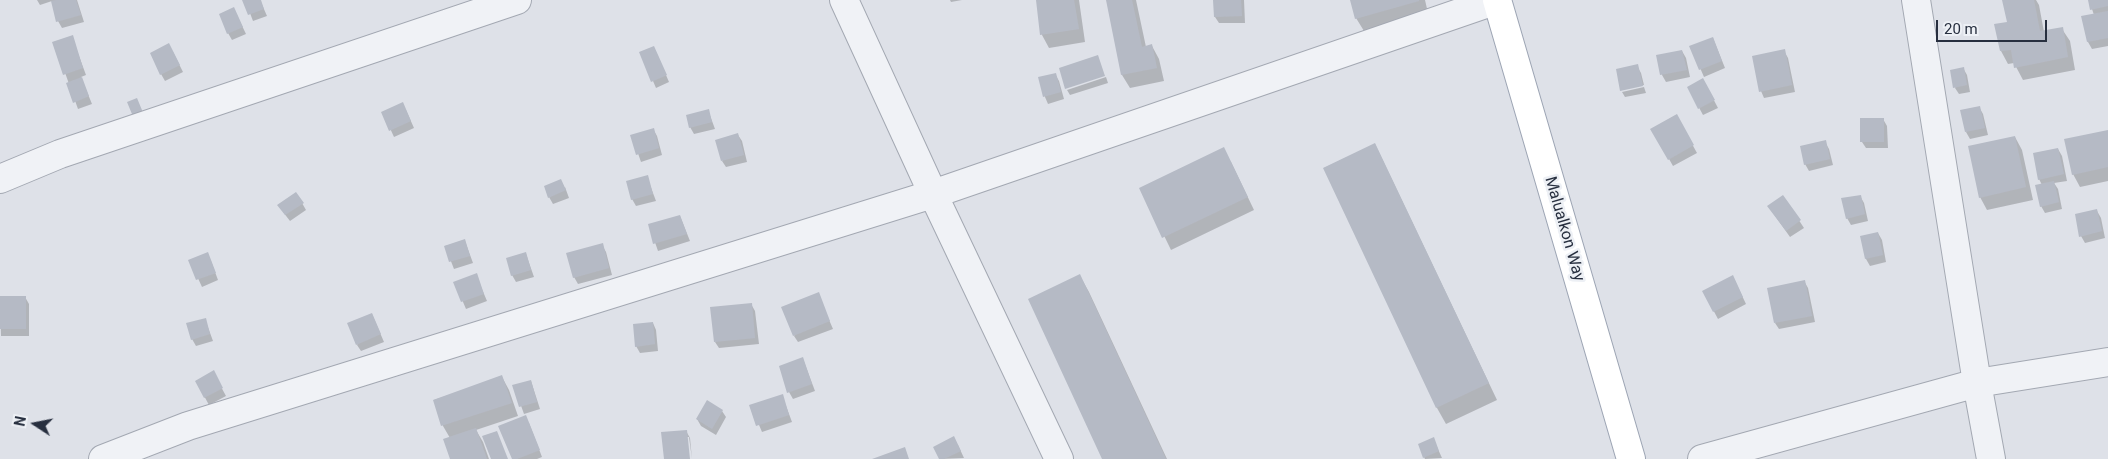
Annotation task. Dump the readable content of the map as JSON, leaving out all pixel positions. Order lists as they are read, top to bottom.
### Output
{
  "streets": {
    "main road": ["Malualkon Way"]
  },
  "scale_bar": "20 m",
  "north": "left"
}
